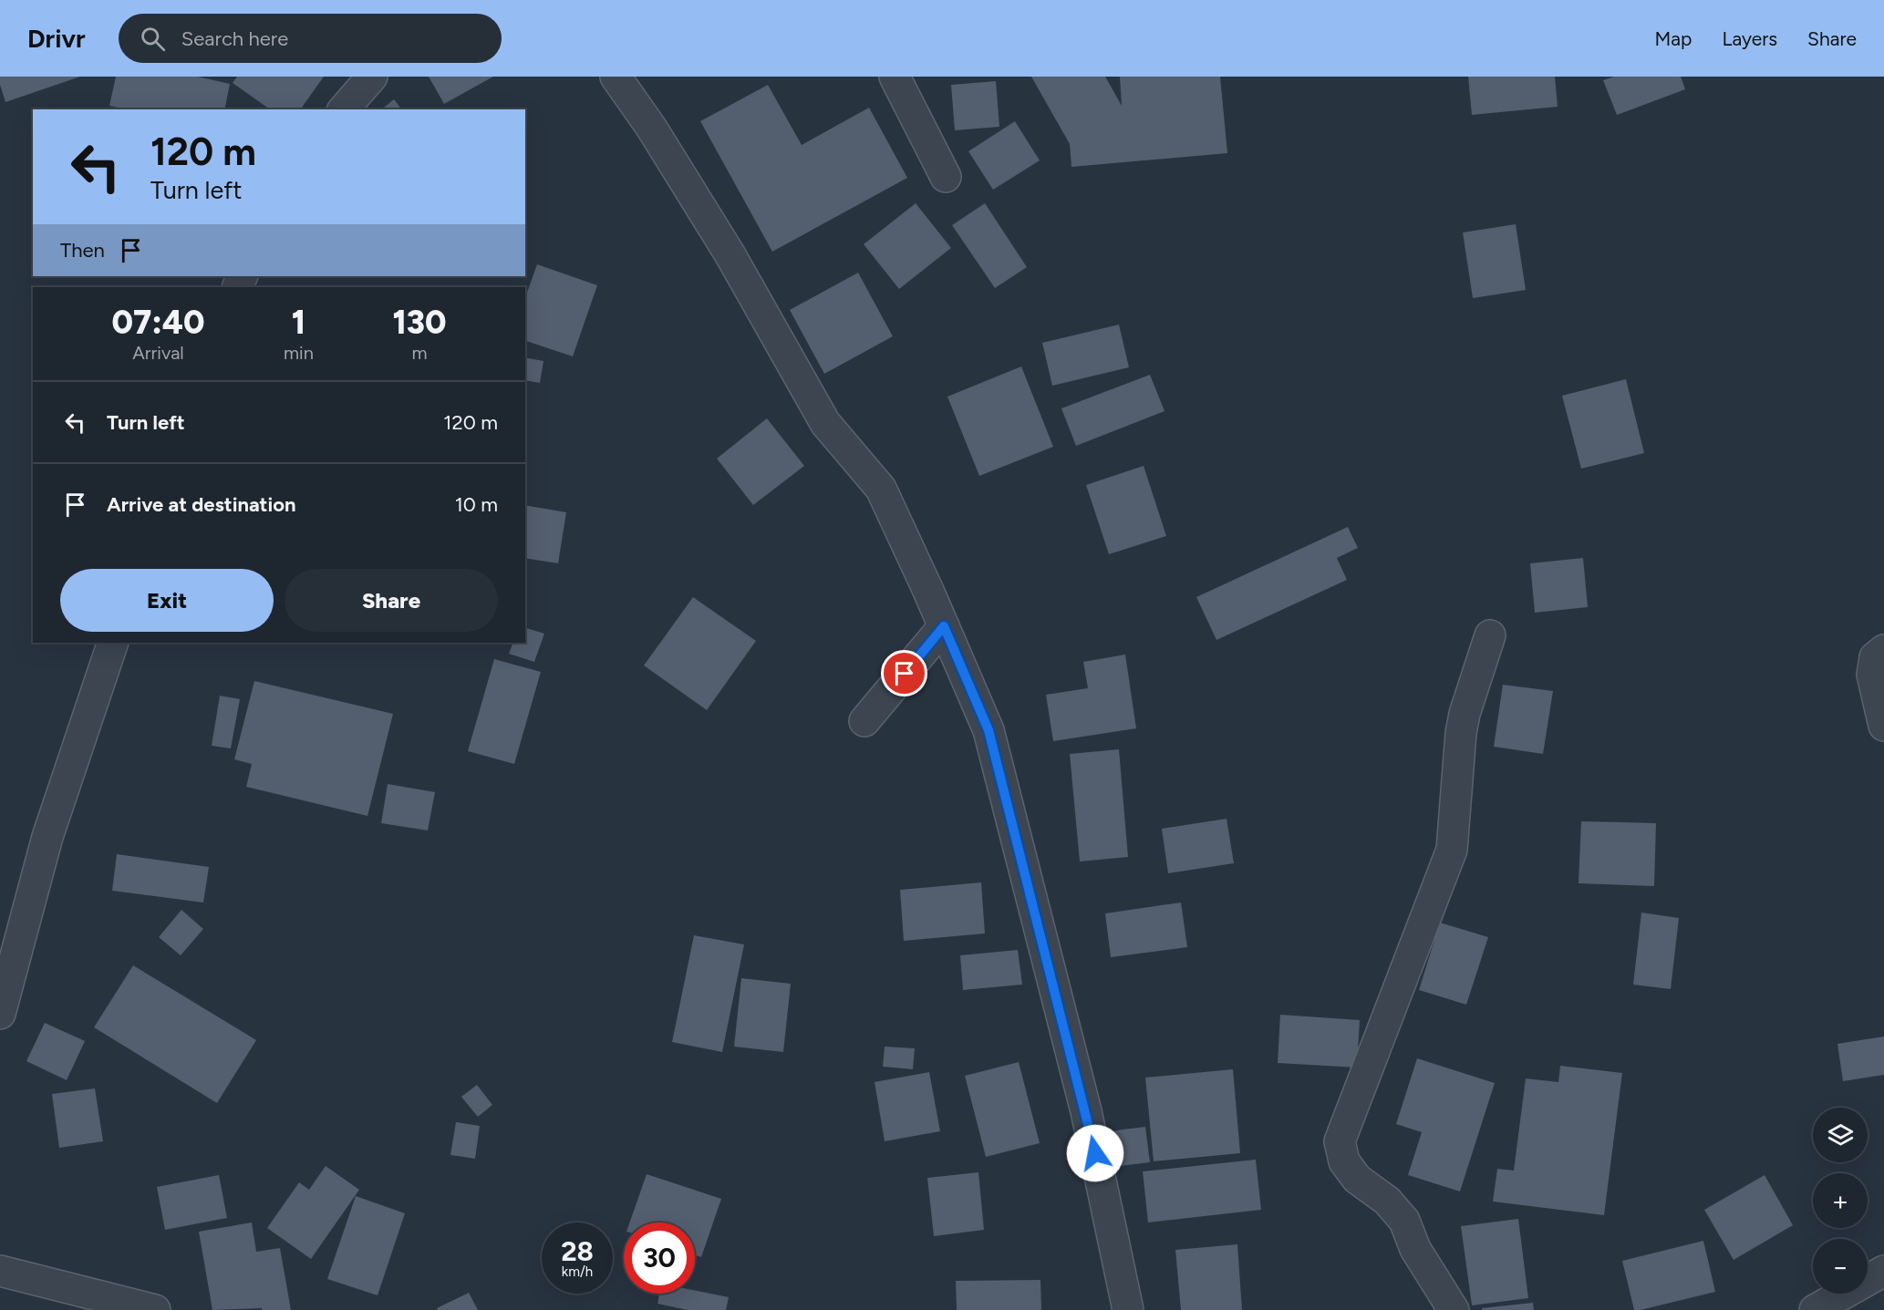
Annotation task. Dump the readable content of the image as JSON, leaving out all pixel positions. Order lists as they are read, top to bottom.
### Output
{
  "page": {
    "header": "Drivr",
    "search": "Search here",
    "nav": ["Map", "Layers", "Share"],
    "turn": ["120 m", "Turn left"],
    "then": "Then",
    "eta": [
      "07:40",
      "Arrival",
      "1",
      "min",
      "130",
      "m"
    ],
    "list": [
      {
        "name": "Turn left",
        "value": "120 m"
      },
      {
        "name": "Arrive at destination",
        "value": "10 m"
      }
    ],
    "buttons": ["Exit", "Share"],
    "map_buttons": ["+", "−"],
    "speed": "28 km/h",
    "limit": "30"
  }
}
